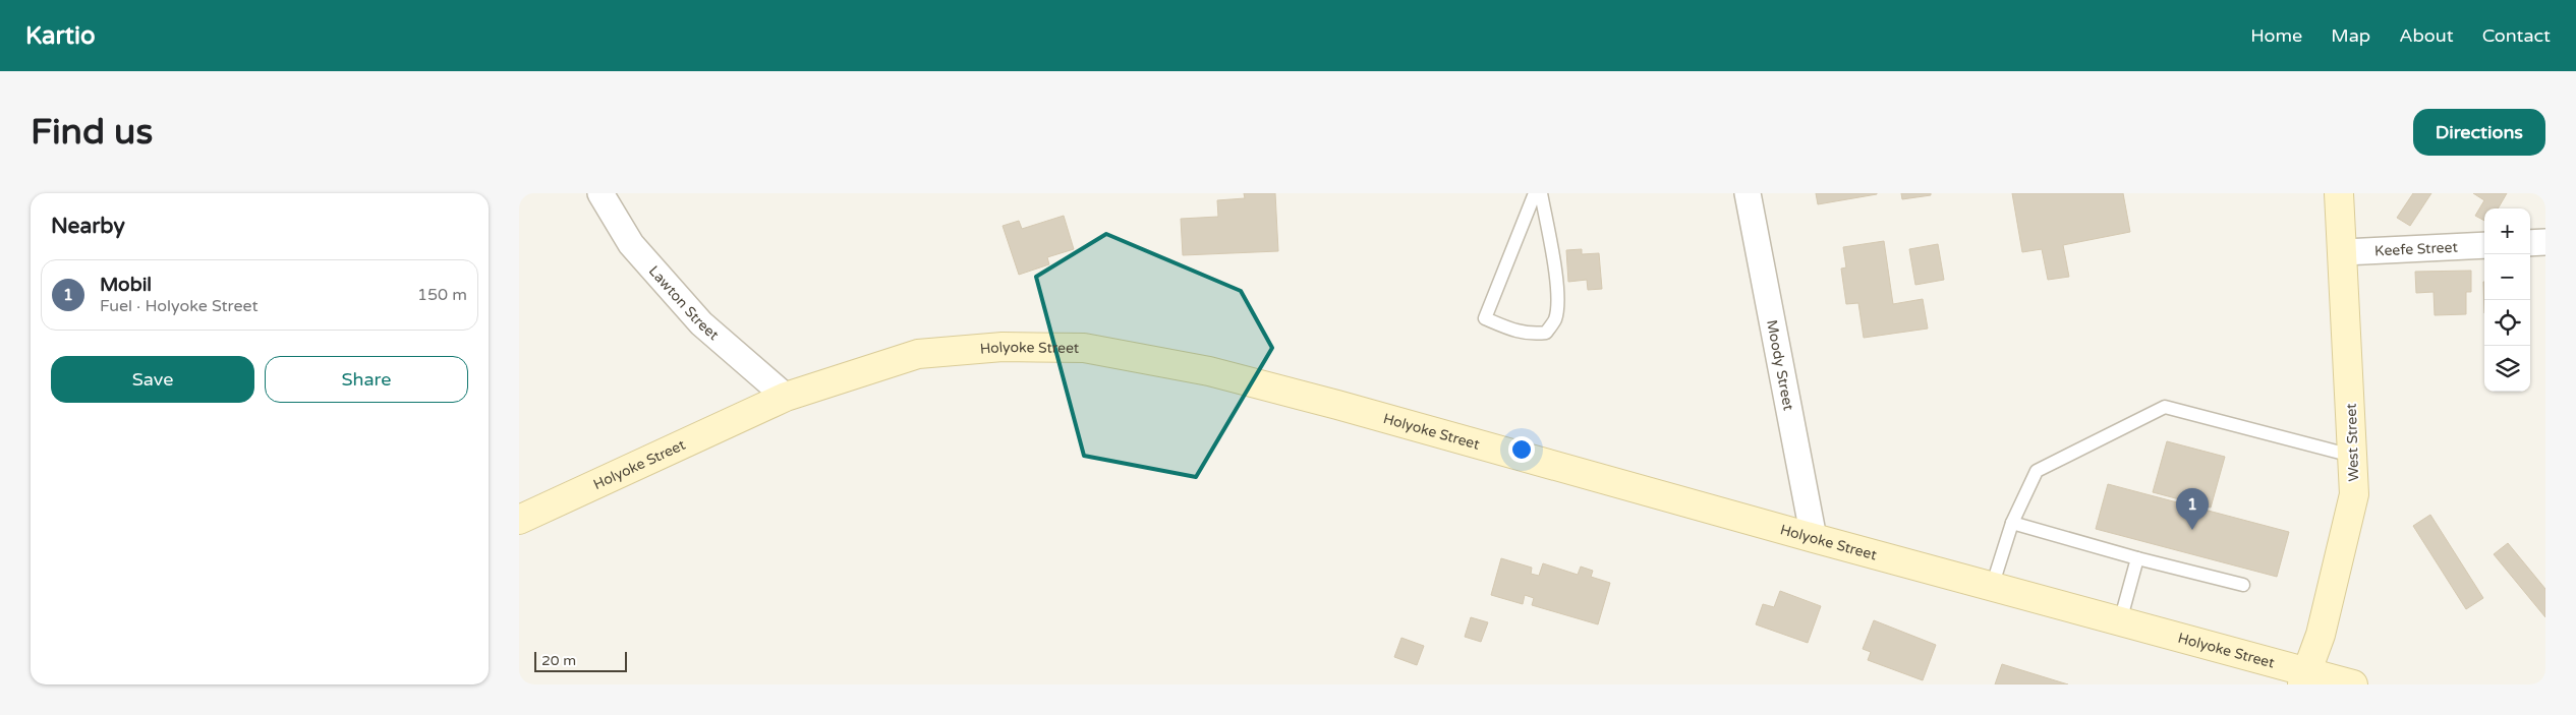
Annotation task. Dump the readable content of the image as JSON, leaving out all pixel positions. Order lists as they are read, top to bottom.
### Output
{
  "streets": {
    "main road": ["Holyoke Street", "West Street"],
    "street": ["Keefe Street", "Lawton Street", "Moody Street"]
  },
  "crossings": [
    ["Keefe Street", "West Street"],
    ["Lawton Street", "Holyoke Street"],
    ["Holyoke Street", "Moody Street"],
    ["Holyoke Street", "West Street"]
  ],
  "scale_bar": "20 m",
  "page": {
    "header": "Kartio",
    "nav": [
      "Home",
      "Map",
      "About",
      "Contact"
    ],
    "buttons": [
      "Directions",
      ["Save", "Share"]
    ],
    "title": "Find us",
    "heading": "Nearby",
    "map_buttons": ["+", "−"],
    "list": [
      {
        "mark": "1",
        "name": "Mobil",
        "note": "Fuel · Holyoke Street",
        "value": "150 m"
      }
    ],
    "pins": "1",
    "scale": "20 m"
  }
}
